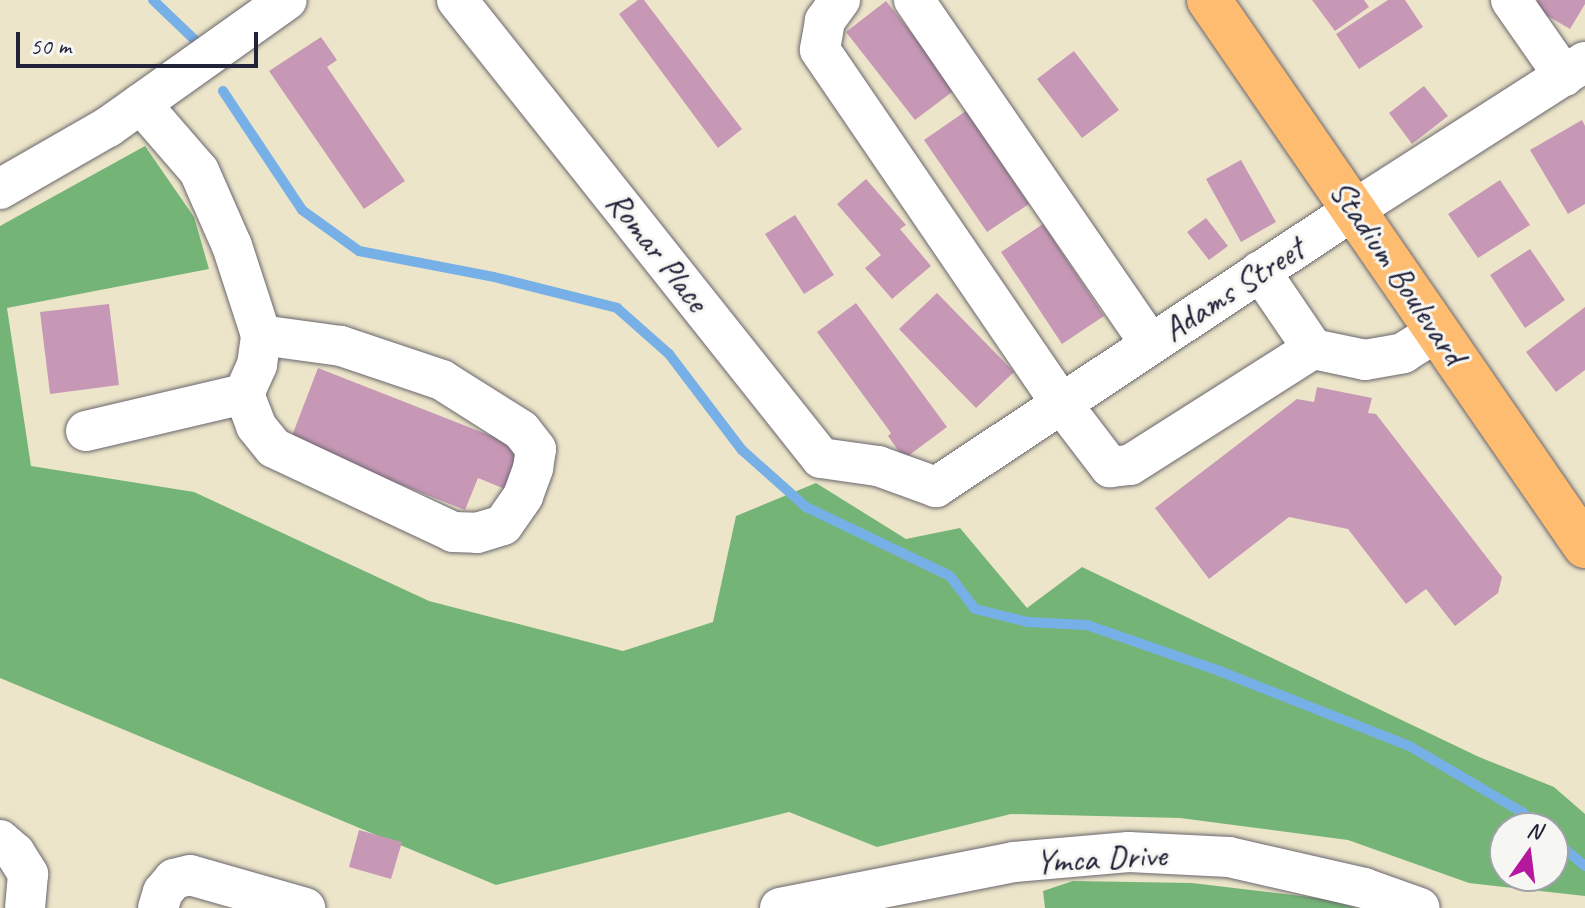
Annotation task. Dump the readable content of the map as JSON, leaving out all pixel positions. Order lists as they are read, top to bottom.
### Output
{
  "streets": {
    "main road": ["Stadium Boulevard"],
    "street": ["Romar Place", "Adams Street", "Ymca Drive"]
  },
  "crossings": [
    ["Romar Place", "Adams Street"],
    ["Stadium Boulevard", "Adams Street"]
  ],
  "scale_bar": "50 m",
  "north": "top"
}
